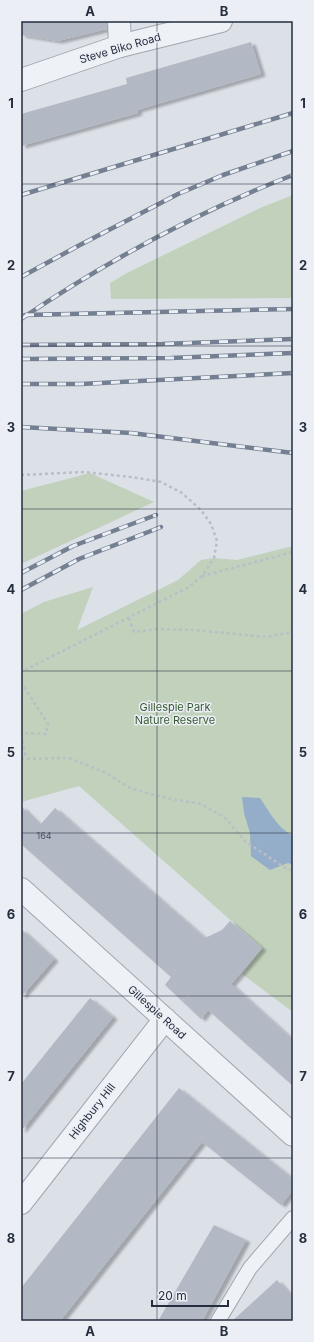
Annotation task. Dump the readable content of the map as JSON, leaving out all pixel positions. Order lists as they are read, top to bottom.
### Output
{
  "streets": {
    "street": ["Steve Biko Road", "Gillespie Road", "Highbury Hill"]
  },
  "crossings": [
    ["Gillespie Road", "Highbury Hill"]
  ],
  "parks": ["Gillespie Park Nature Reserve"],
  "house_numbers": ["164"],
  "scale_bar": "20 m",
  "grid": {
    "columns": ["A", "B"],
    "rows": [
      "1",
      "2",
      "3",
      "4",
      "5",
      "6",
      "7",
      "8"
    ]
  }
}
